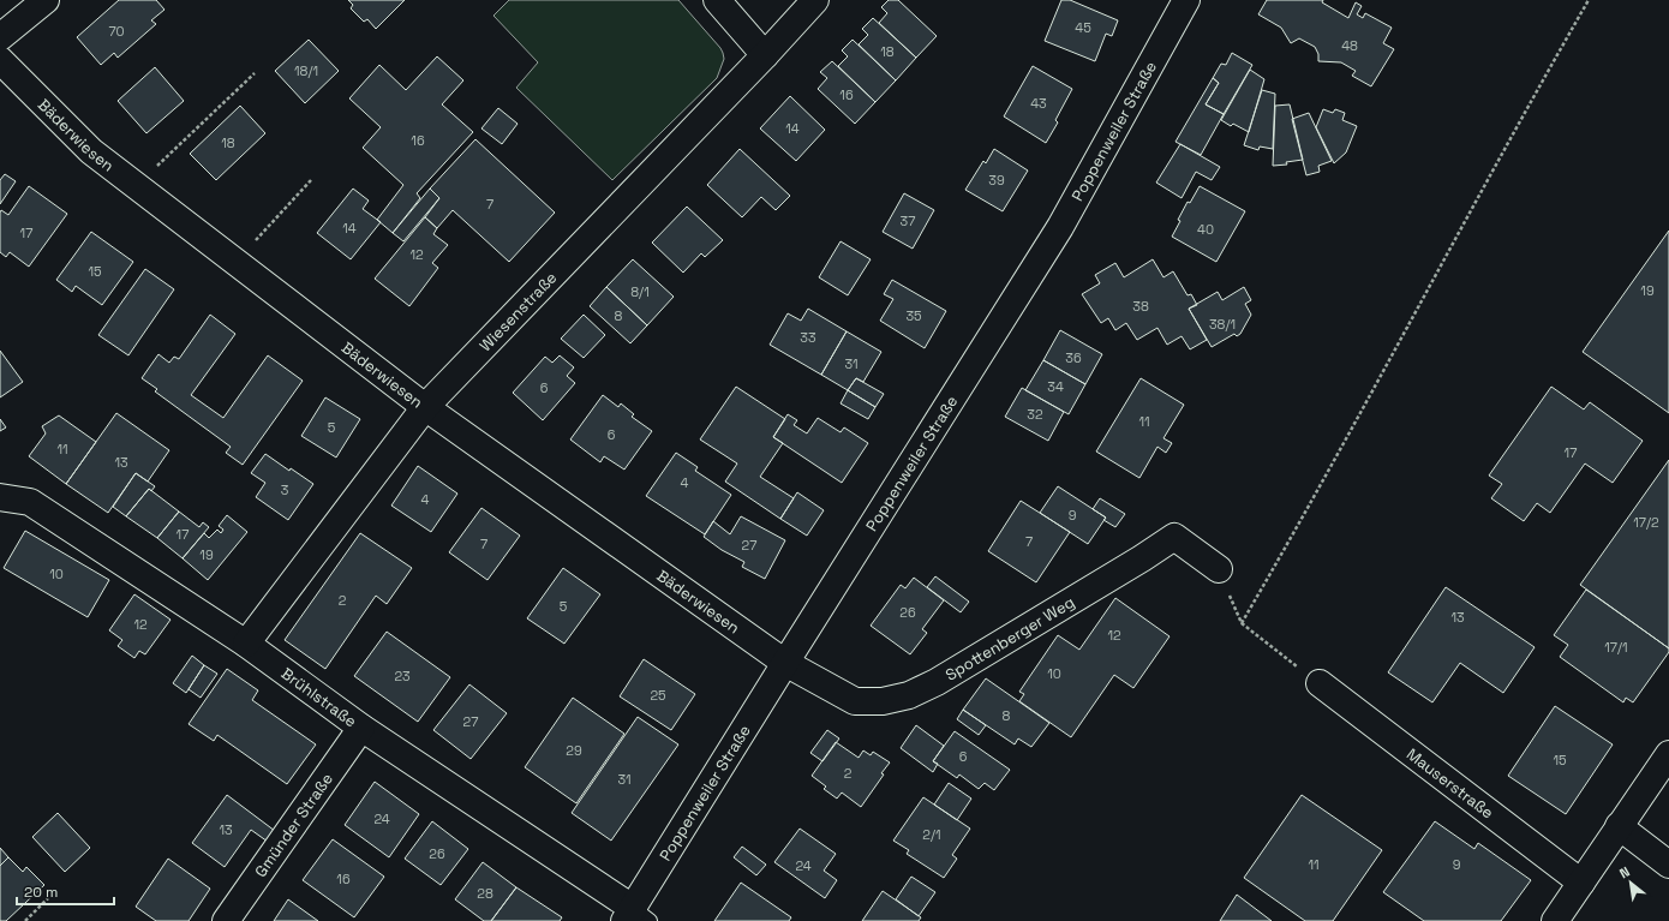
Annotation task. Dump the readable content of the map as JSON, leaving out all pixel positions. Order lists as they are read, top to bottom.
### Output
{
  "streets": {
    "street": [
      "Poppenweiler Straße",
      "Bäderwiesen",
      "Wiesenstraße",
      "Spottenberger Weg",
      "Brühlstraße",
      "Mauserstraße",
      "Gmünder Straße"
    ]
  },
  "crossings": [
    ["Poppenweiler Straße", "Bäderwiesen"],
    ["Poppenweiler Straße", "Spottenberger Weg"],
    ["Poppenweiler Straße", "Brühlstraße"],
    ["Bäderwiesen", "Wiesenstraße"],
    ["Bäderwiesen", "Spottenberger Weg"],
    ["Wiesenstraße", "Brühlstraße"],
    ["Brühlstraße", "Gmünder Straße"]
  ],
  "house_numbers": [
    "45",
    "70",
    "48",
    "18",
    "18/1",
    "16",
    "43",
    "14",
    "16",
    "18",
    "39",
    "7",
    "37",
    "14",
    "40",
    "17",
    "12",
    "15",
    "19",
    "8/1",
    "38",
    "8",
    "35",
    "38/1",
    "33",
    "36",
    "31",
    "34",
    "6",
    "32",
    "11",
    "5",
    "6",
    "11",
    "17",
    "13",
    "4",
    "3",
    "4",
    "9",
    "17/2",
    "17",
    "7",
    "7",
    "27",
    "19",
    "10",
    "2",
    "5",
    "26",
    "13",
    "12",
    "12",
    "17/1",
    "10",
    "23",
    "25",
    "8",
    "27",
    "29",
    "6",
    "15",
    "2",
    "31",
    "24",
    "13",
    "2/1",
    "26",
    "11",
    "9",
    "24",
    "16",
    "28"
  ],
  "scale_bar": "20 m",
  "north": "top left"
}
